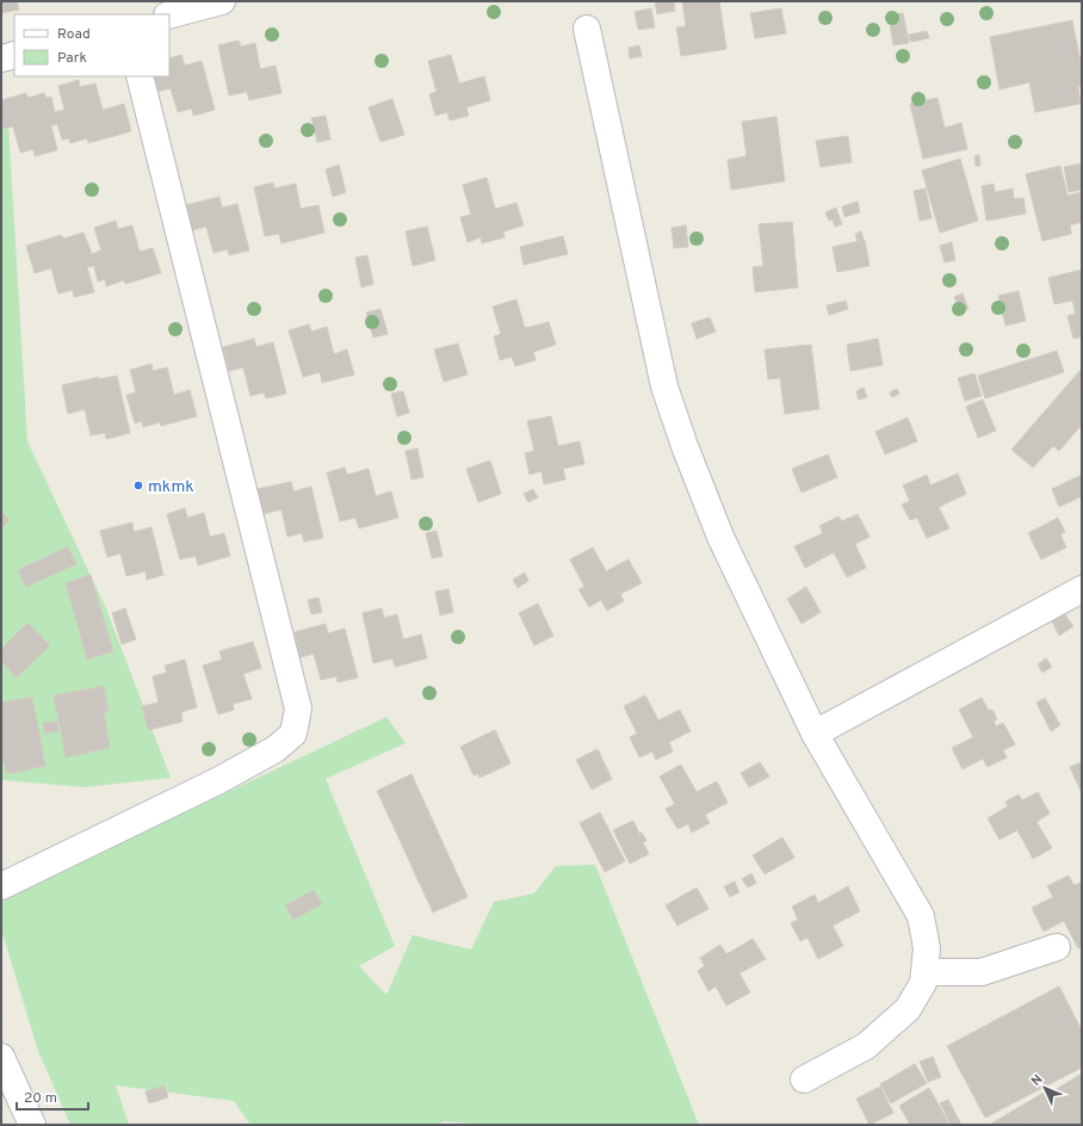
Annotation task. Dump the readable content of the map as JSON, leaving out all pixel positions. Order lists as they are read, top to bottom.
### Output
{
  "places": ["mkmk"],
  "legend": ["Road", "Park"],
  "scale_bar": "20 m",
  "north": "top left"
}
